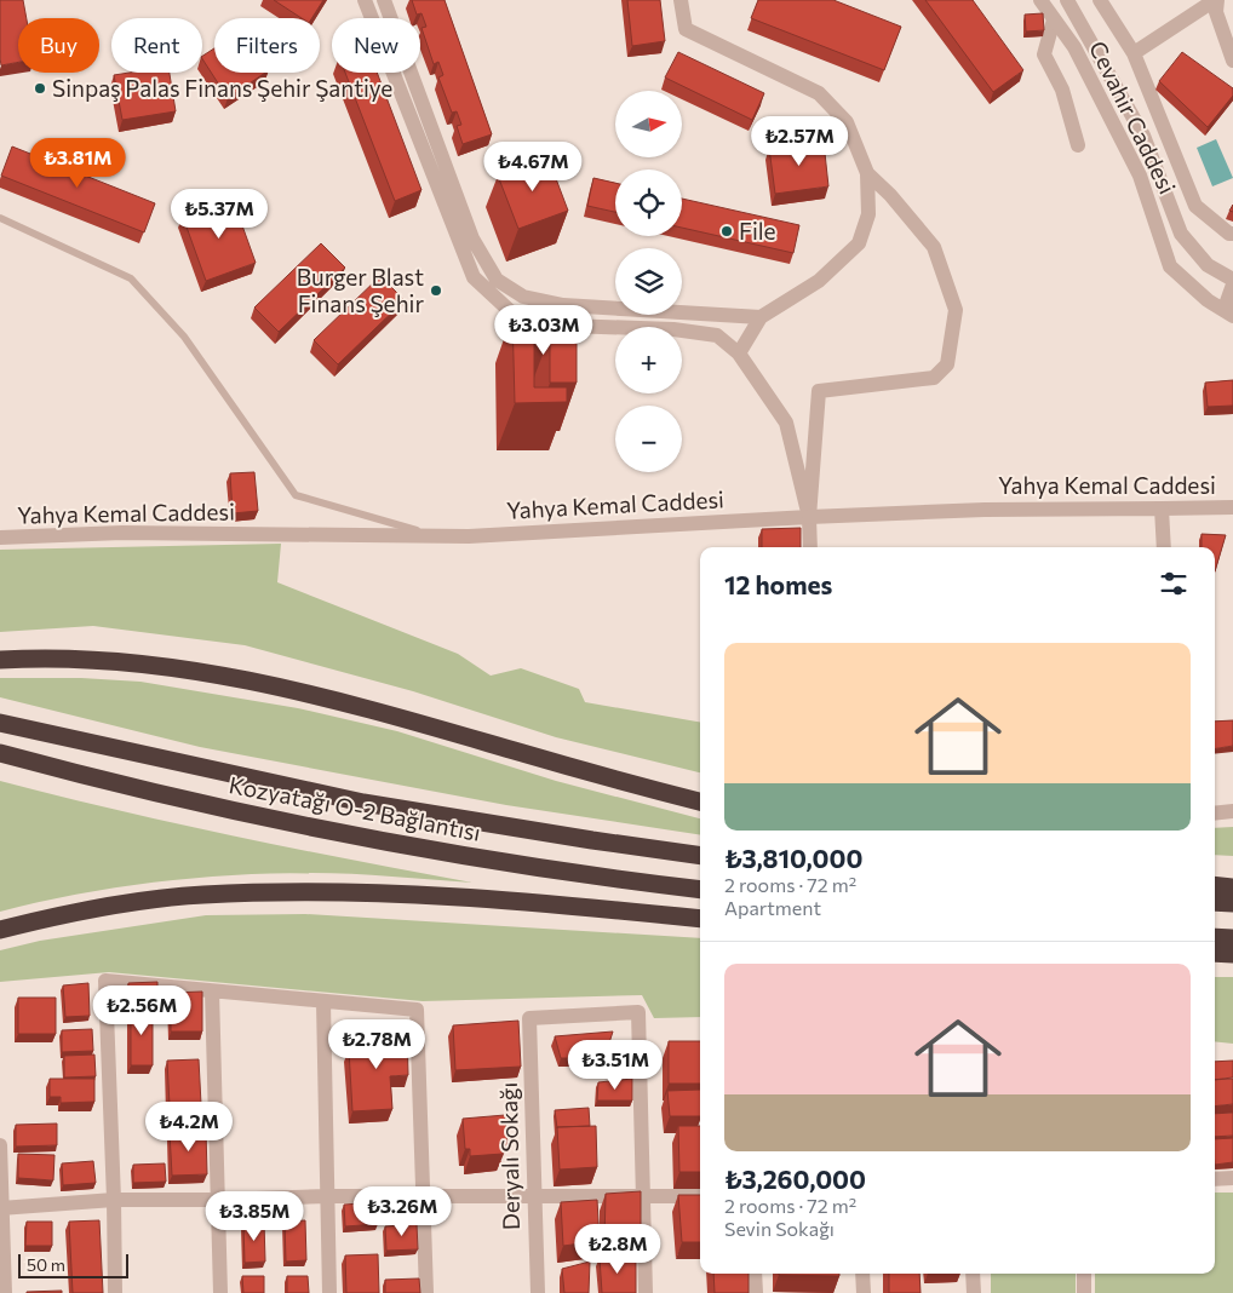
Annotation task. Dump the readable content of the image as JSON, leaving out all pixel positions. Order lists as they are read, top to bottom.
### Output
{
  "streets": {
    "highway": ["Kozyatağı O-2 Bağlantısı"],
    "street": ["Cevahir Caddesi", "Yahya Kemal Caddesi", "Deryalı Sokağı"]
  },
  "places": ["Sinpaş Palas Finans Şehir Şantiye", "File", "Burger Blast Finans Şehir"],
  "scale_bar": "50 m",
  "north": "right",
  "page": {
    "chip": [
      "Buy",
      "Rent",
      "Filters",
      "New"
    ],
    "map_buttons": ["+", "−"],
    "price": [
      "₺2.57M",
      "₺3.81M",
      "₺4.67M",
      "₺5.37M",
      "₺3.03M",
      "₺2.56M",
      "₺2.78M",
      "₺3.51M",
      "₺4.2M",
      "₺3.26M",
      "₺3.85M",
      "₺2.8M"
    ],
    "heading": "12 homes",
    "list": [
      {
        "name": "₺3,810,000",
        "note": "2 rooms · 72 m² · Apartment"
      },
      {
        "name": "₺3,260,000",
        "note": "2 rooms · 72 m² · Sevin Sokağı"
      }
    ],
    "scale": "50 m"
  }
}
